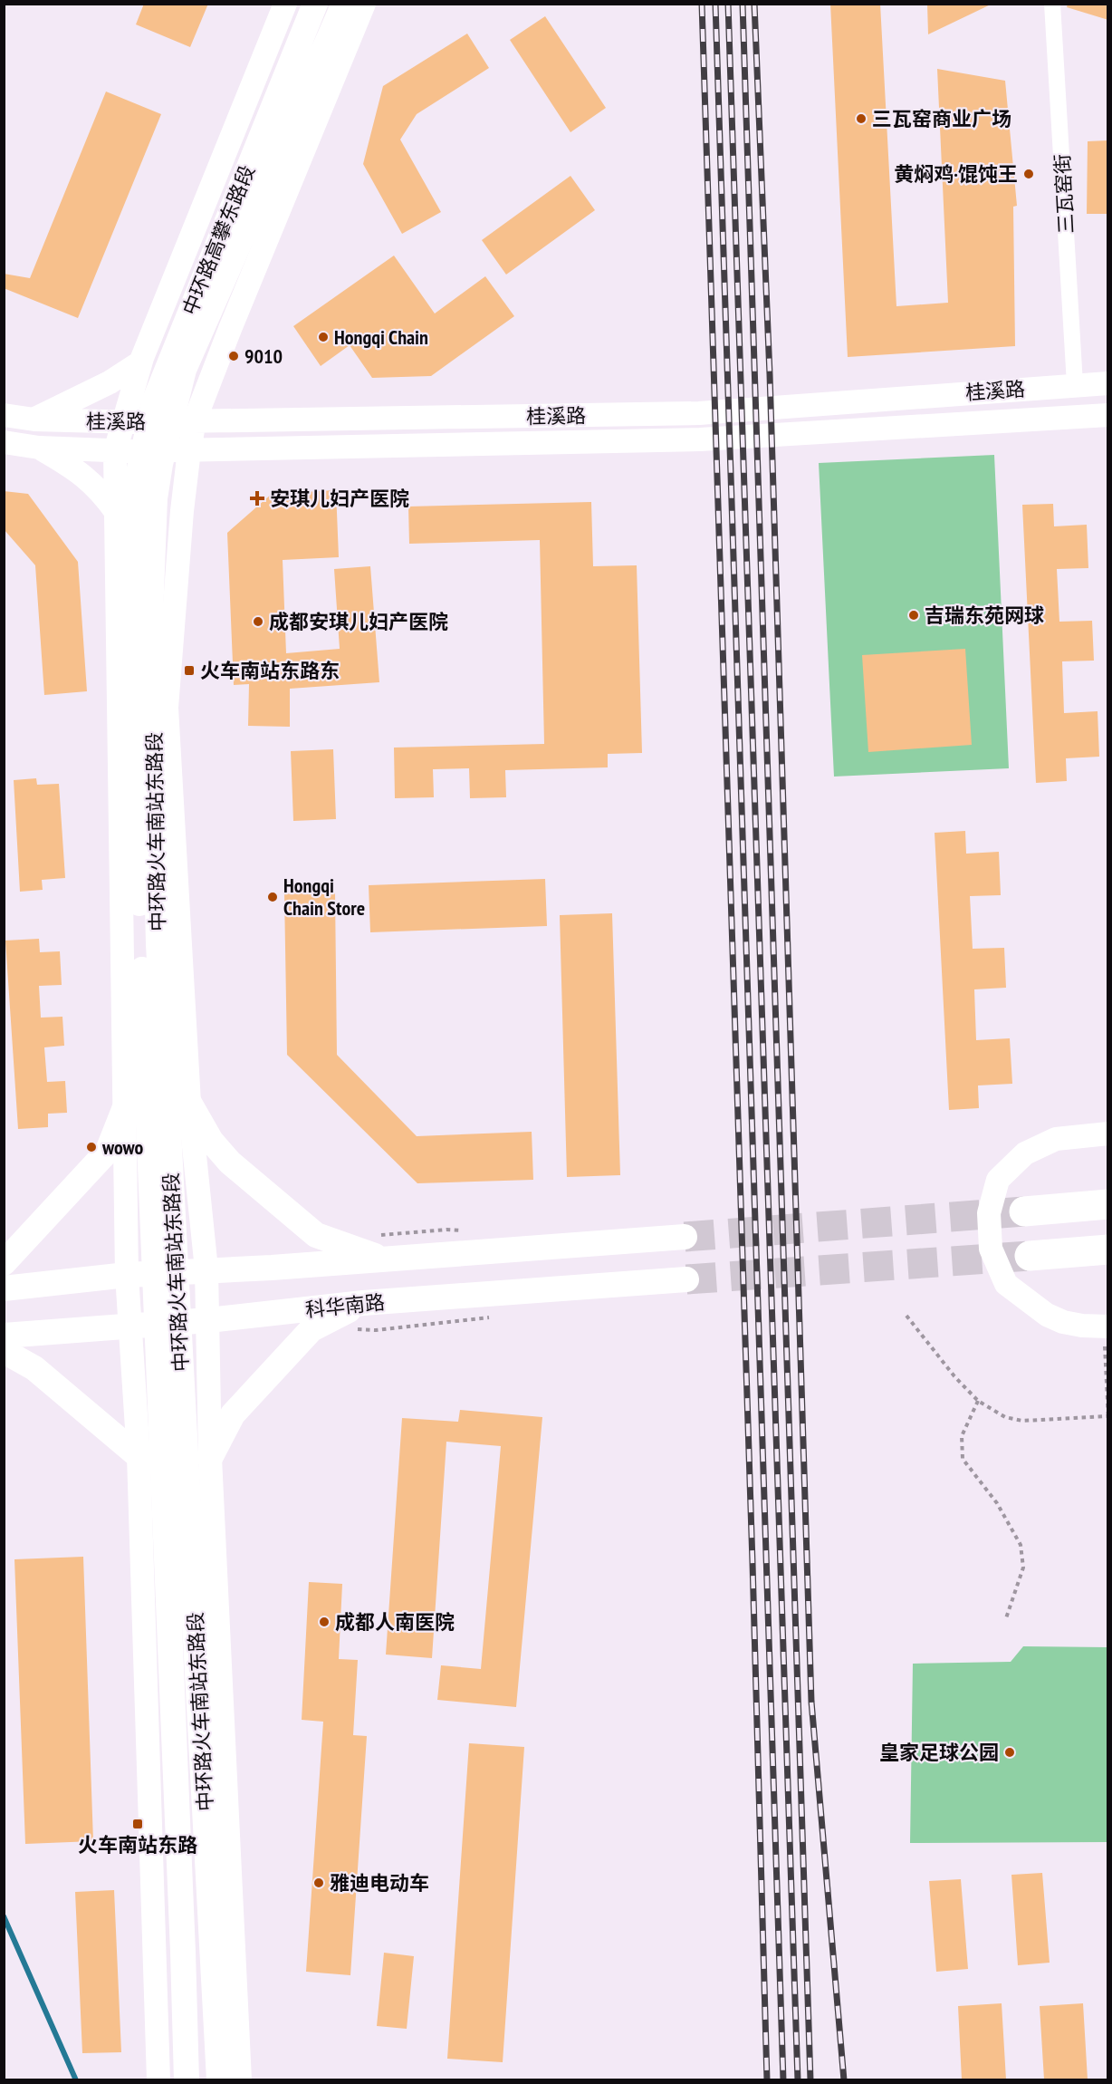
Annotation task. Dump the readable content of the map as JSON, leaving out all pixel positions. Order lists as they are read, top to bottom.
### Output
{
  "streets": {
    "main road": [
      "中环路高攀东路段",
      "桂溪路",
      "中环路火车南站东路段",
      "科华南路"
    ],
    "street": ["三瓦窑街"]
  },
  "crossings": [
    ["三瓦窑街", "桂溪路"],
    ["中环路高攀东路段", "中环路火车南站东路段"]
  ],
  "places": {
    "other": [
      "三瓦窑商业广场",
      "黄焖鸡·馄饨王",
      "Hongqi Chain",
      "9010",
      "吉瑞东苑网球",
      "成都安琪儿妇产医院",
      "Hongqi Chain Store",
      "wowo",
      "成都人南医院",
      "皇家足球公园",
      "雅迪电动车"
    ],
    "health": ["安琪儿妇产医院"],
    "transit": ["火车南站东路东", "火车南站东路"]
  }
}
